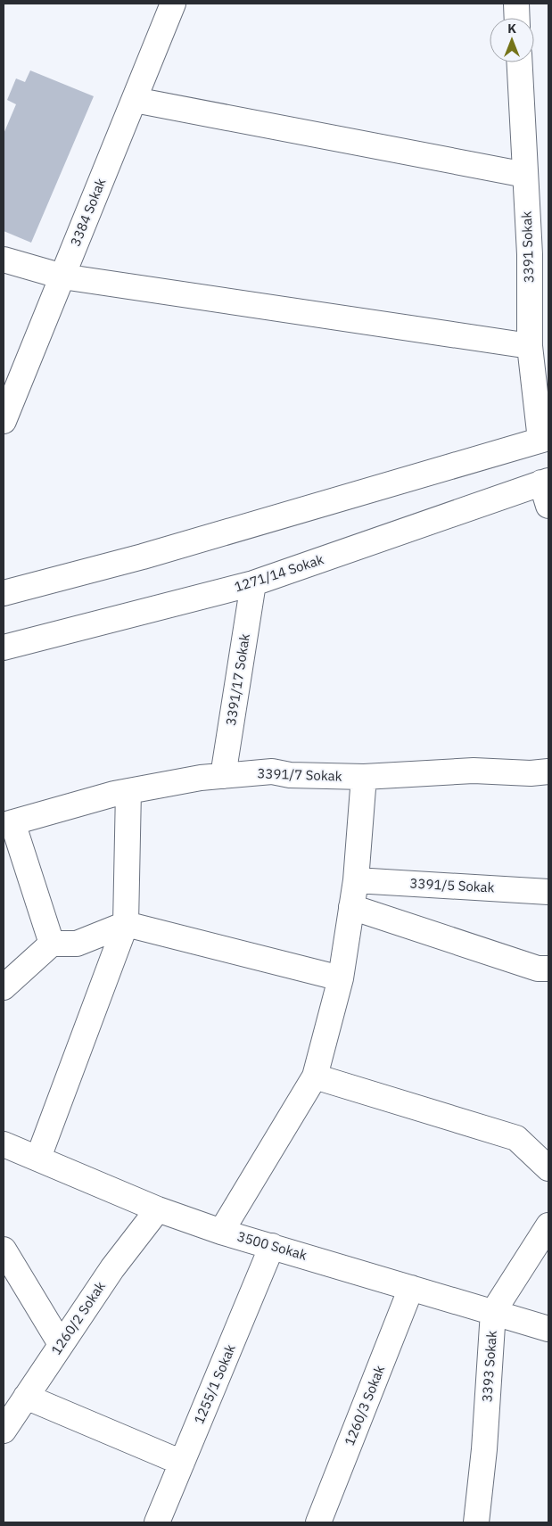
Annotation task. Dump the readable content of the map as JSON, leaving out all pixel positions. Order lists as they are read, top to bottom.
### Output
{
  "streets": {
    "street": [
      "3384 Sokak",
      "3391 Sokak",
      "1271/14 Sokak",
      "3391/17 Sokak",
      "3391/7 Sokak",
      "3391/5 Sokak",
      "3500 Sokak",
      "1260/2 Sokak",
      "3393 Sokak",
      "1255/1 Sokak",
      "1260/3 Sokak"
    ]
  },
  "crossings": [
    ["1271/14 Sokak", "3391/17 Sokak"],
    ["3391/17 Sokak", "3391/7 Sokak"],
    ["3500 Sokak", "1260/2 Sokak"],
    ["3500 Sokak", "3393 Sokak"],
    ["3500 Sokak", "1255/1 Sokak"],
    ["3500 Sokak", "1260/3 Sokak"]
  ],
  "north": "top"
}
